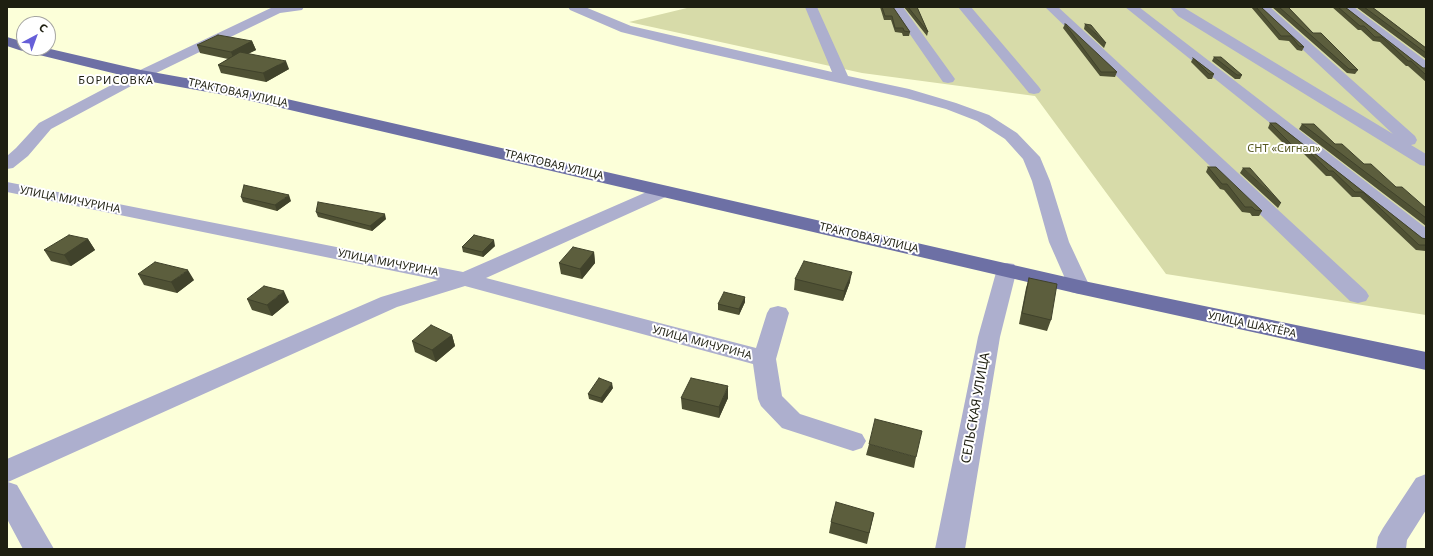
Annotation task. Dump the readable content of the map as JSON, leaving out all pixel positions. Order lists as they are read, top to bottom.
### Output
{
  "streets": {
    "main road": ["ТРАКТОВАЯ УЛИЦА", "УЛИЦА ШАХТЁРА"],
    "street": ["УЛИЦА МИЧУРИНА", "СЕЛЬСКАЯ УЛИЦА"]
  },
  "crossings": [
    ["ТРАКТОВАЯ УЛИЦА", "УЛИЦА ШАХТЁРА"],
    ["ТРАКТОВАЯ УЛИЦА", "СЕЛЬСКАЯ УЛИЦА"]
  ],
  "districts": ["БОРИСОВКА"],
  "parks": ["СНТ «Сигнал»"],
  "north": "top right"
}
